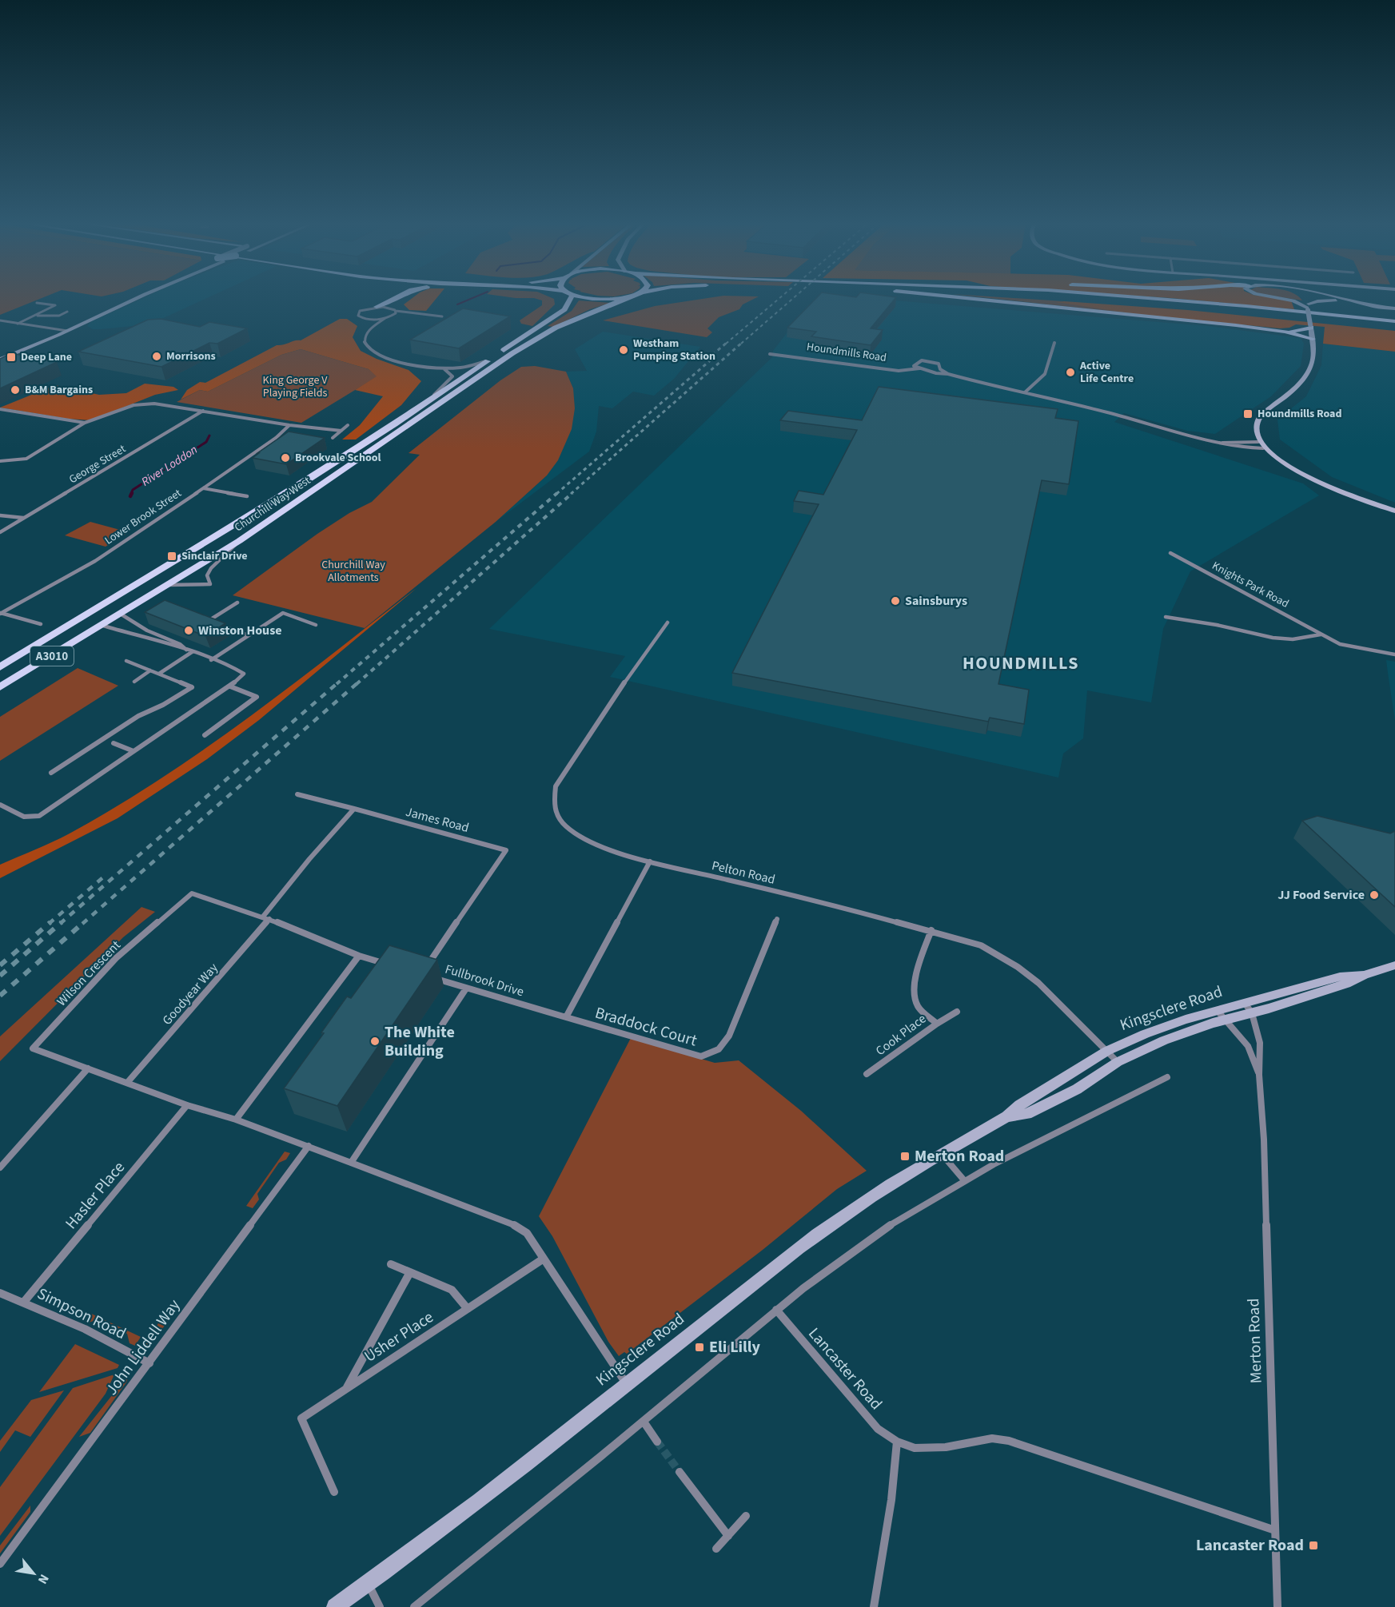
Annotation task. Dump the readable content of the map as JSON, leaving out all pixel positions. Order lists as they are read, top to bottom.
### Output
{
  "streets": {
    "main road": ["Churchill Way West", "A3010"],
    "street": [
      "Houndmills Road",
      "George Street",
      "Lower Brook Street",
      "Knights Park Road",
      "James Road",
      "Pelton Road",
      "Wilson Crescent",
      "Fullbrook Drive",
      "Goodyear Way",
      "Kingsclere Road",
      "Braddock Court",
      "Cook Place",
      "Hasler Place",
      "Simpson Road",
      "Usher Place",
      "Merton Road",
      "John Liddell Way",
      "Lancaster Road"
    ]
  },
  "crossings": [
    ["Pelton Road", "Kingsclere Road"],
    ["Pelton Road", "Cook Place"],
    ["Wilson Crescent", "Goodyear Way"],
    ["Wilson Crescent", "Hasler Place"],
    ["Fullbrook Drive", "Braddock Court"],
    ["Kingsclere Road", "Merton Road"],
    ["Hasler Place", "Simpson Road"],
    ["Simpson Road", "John Liddell Way"],
    ["Merton Road", "Lancaster Road"]
  ],
  "districts": ["HOUNDMILLS"],
  "water": ["River Loddon"],
  "parks": ["King George V Playing Fields", "Churchill Way Allotments"],
  "places": {
    "other": [
      "Westham Pumping Station",
      "Morrisons",
      "Active Life Centre",
      "B&M Bargains",
      "Brookvale School",
      "Sainsburys",
      "Winston House",
      "JJ Food Service",
      "The White Building"
    ],
    "transit": [
      "Deep Lane",
      "Houndmills Road",
      "Sinclair Drive",
      "Merton Road",
      "Eli Lilly",
      "Lancaster Road"
    ]
  },
  "north": "bottom right"
}
